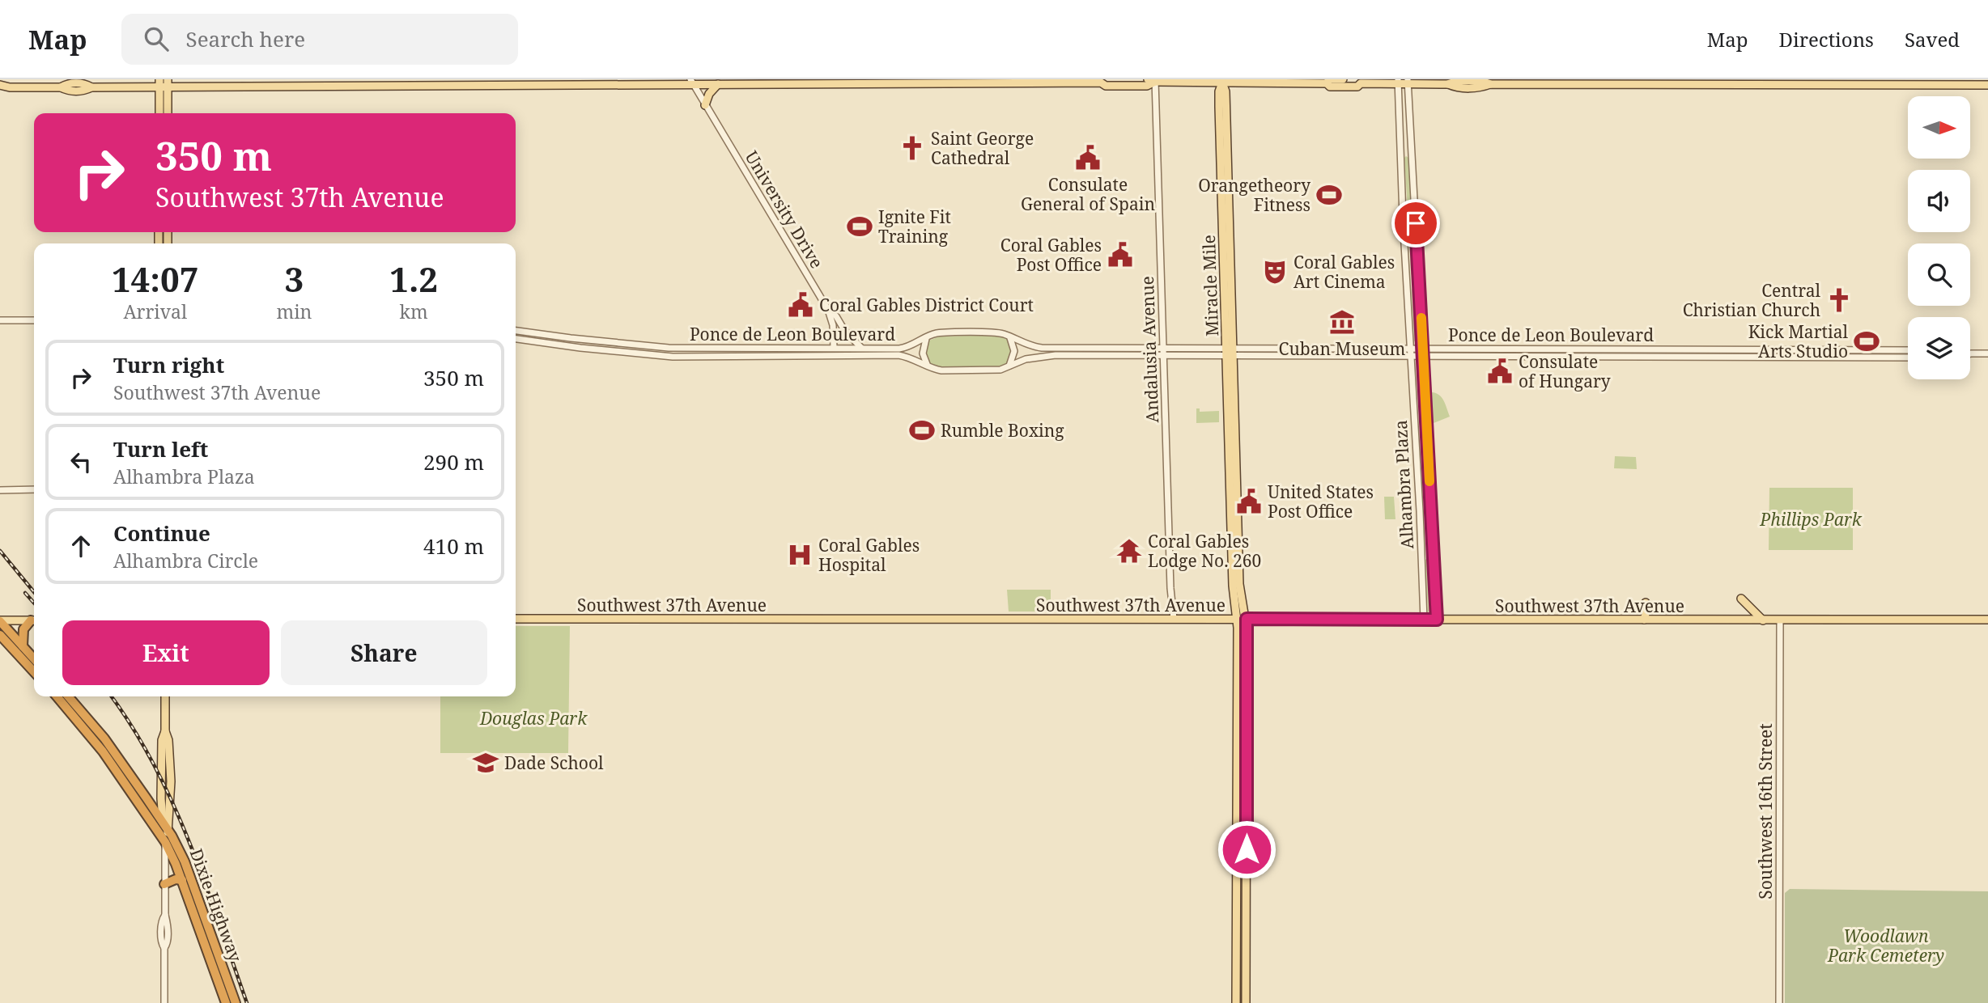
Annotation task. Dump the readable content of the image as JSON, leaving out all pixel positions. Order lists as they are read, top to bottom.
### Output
{
  "streets": {
    "highway": ["Dixie Highway"],
    "main road": ["Miracle Mile", "Southwest 37th Avenue"],
    "street": [
      "University Drive",
      "Ponce de Leon Boulevard",
      "Andalusia Avenue",
      "Alhambra Plaza",
      "Southwest 16th Street"
    ]
  },
  "crossings": [
    ["University Drive", "Ponce de Leon Boulevard"],
    ["Miracle Mile", "Ponce de Leon Boulevard"],
    ["Miracle Mile", "Southwest 37th Avenue"],
    ["Ponce de Leon Boulevard", "Andalusia Avenue"],
    ["Ponce de Leon Boulevard", "Alhambra Plaza"],
    ["Andalusia Avenue", "Southwest 37th Avenue"],
    ["Alhambra Plaza", "Southwest 37th Avenue"],
    ["Southwest 37th Avenue", "Southwest 16th Street"]
  ],
  "parks": ["Phillips Park", "Douglas Park", "Woodlawn Park Cemetery"],
  "places": {
    "church": ["Saint George Cathedral", "Central Christian Church"],
    "public building": [
      "Consulate General of Spain",
      "Coral Gables Post Office",
      "Coral Gables District Court",
      "Consulate of Hungary",
      "United States Post Office"
    ],
    "sports": [
      "Orangetheory Fitness",
      "Ignite Fit Training",
      "Kick Martial Arts Studio",
      "Rumble Boxing"
    ],
    "theatre": ["Coral Gables Art Cinema"],
    "museum": ["Cuban Museum"],
    "temple": ["Coral Gables Lodge No. 260"],
    "hospital": ["Coral Gables Hospital"],
    "school or university": ["Dade School"]
  },
  "north": "right",
  "page": {
    "header": "Map",
    "search": "Search here",
    "nav": ["Map", "Directions", "Saved"],
    "turn": ["350 m", "Southwest 37th Avenue"],
    "eta": [
      "14:07",
      "Arrival",
      "3",
      "min",
      "1.2",
      "km"
    ],
    "list": [
      {
        "name": "Turn right",
        "note": "Southwest 37th Avenue",
        "value": "350 m"
      },
      {
        "name": "Turn left",
        "note": "Alhambra Plaza",
        "value": "290 m"
      },
      {
        "name": "Continue",
        "note": "Alhambra Circle",
        "value": "410 m"
      }
    ],
    "buttons": ["Exit", "Share"]
  }
}
